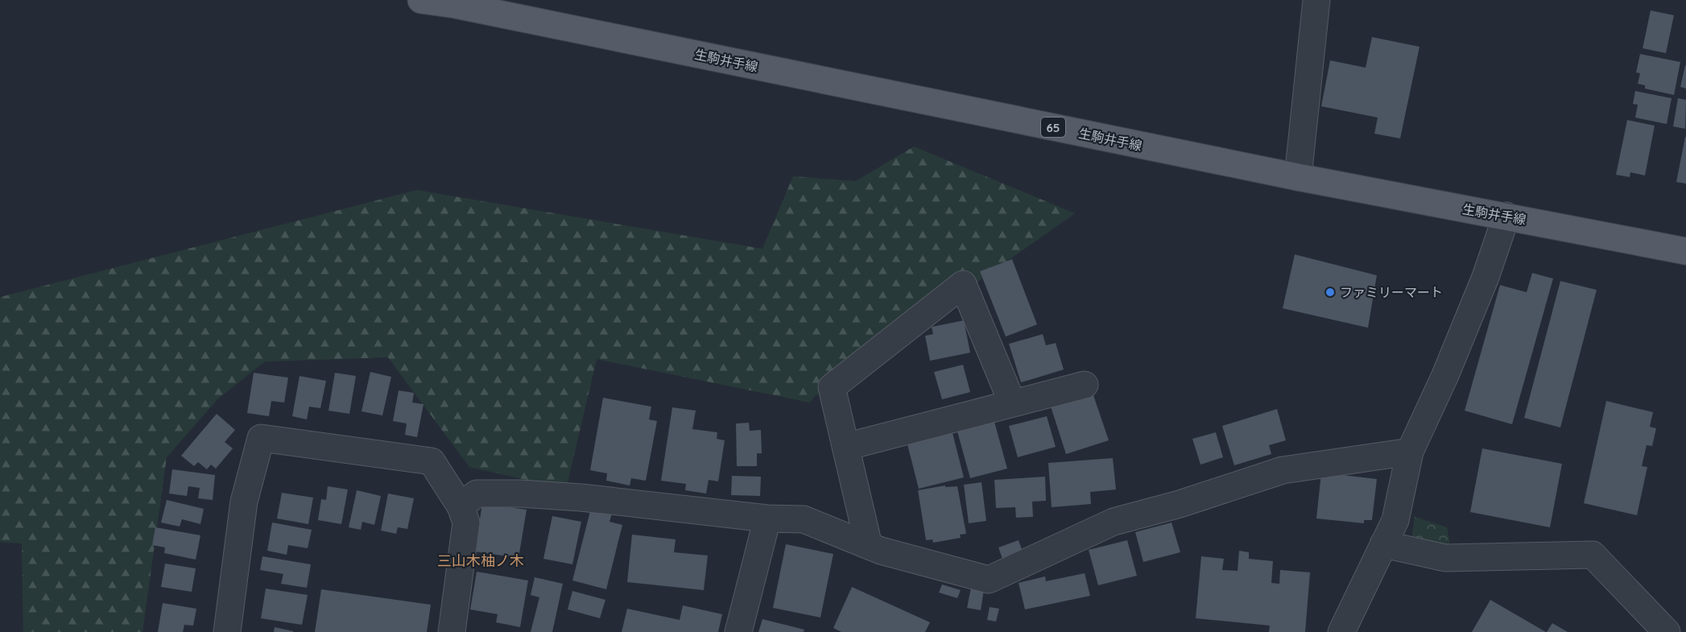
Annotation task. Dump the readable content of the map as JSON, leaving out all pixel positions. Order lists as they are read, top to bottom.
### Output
{
  "streets": {
    "main road": ["生駒井手線", "65"]
  },
  "districts": ["三山木柚ノ木"],
  "places": ["ファミリーマート"]
}
